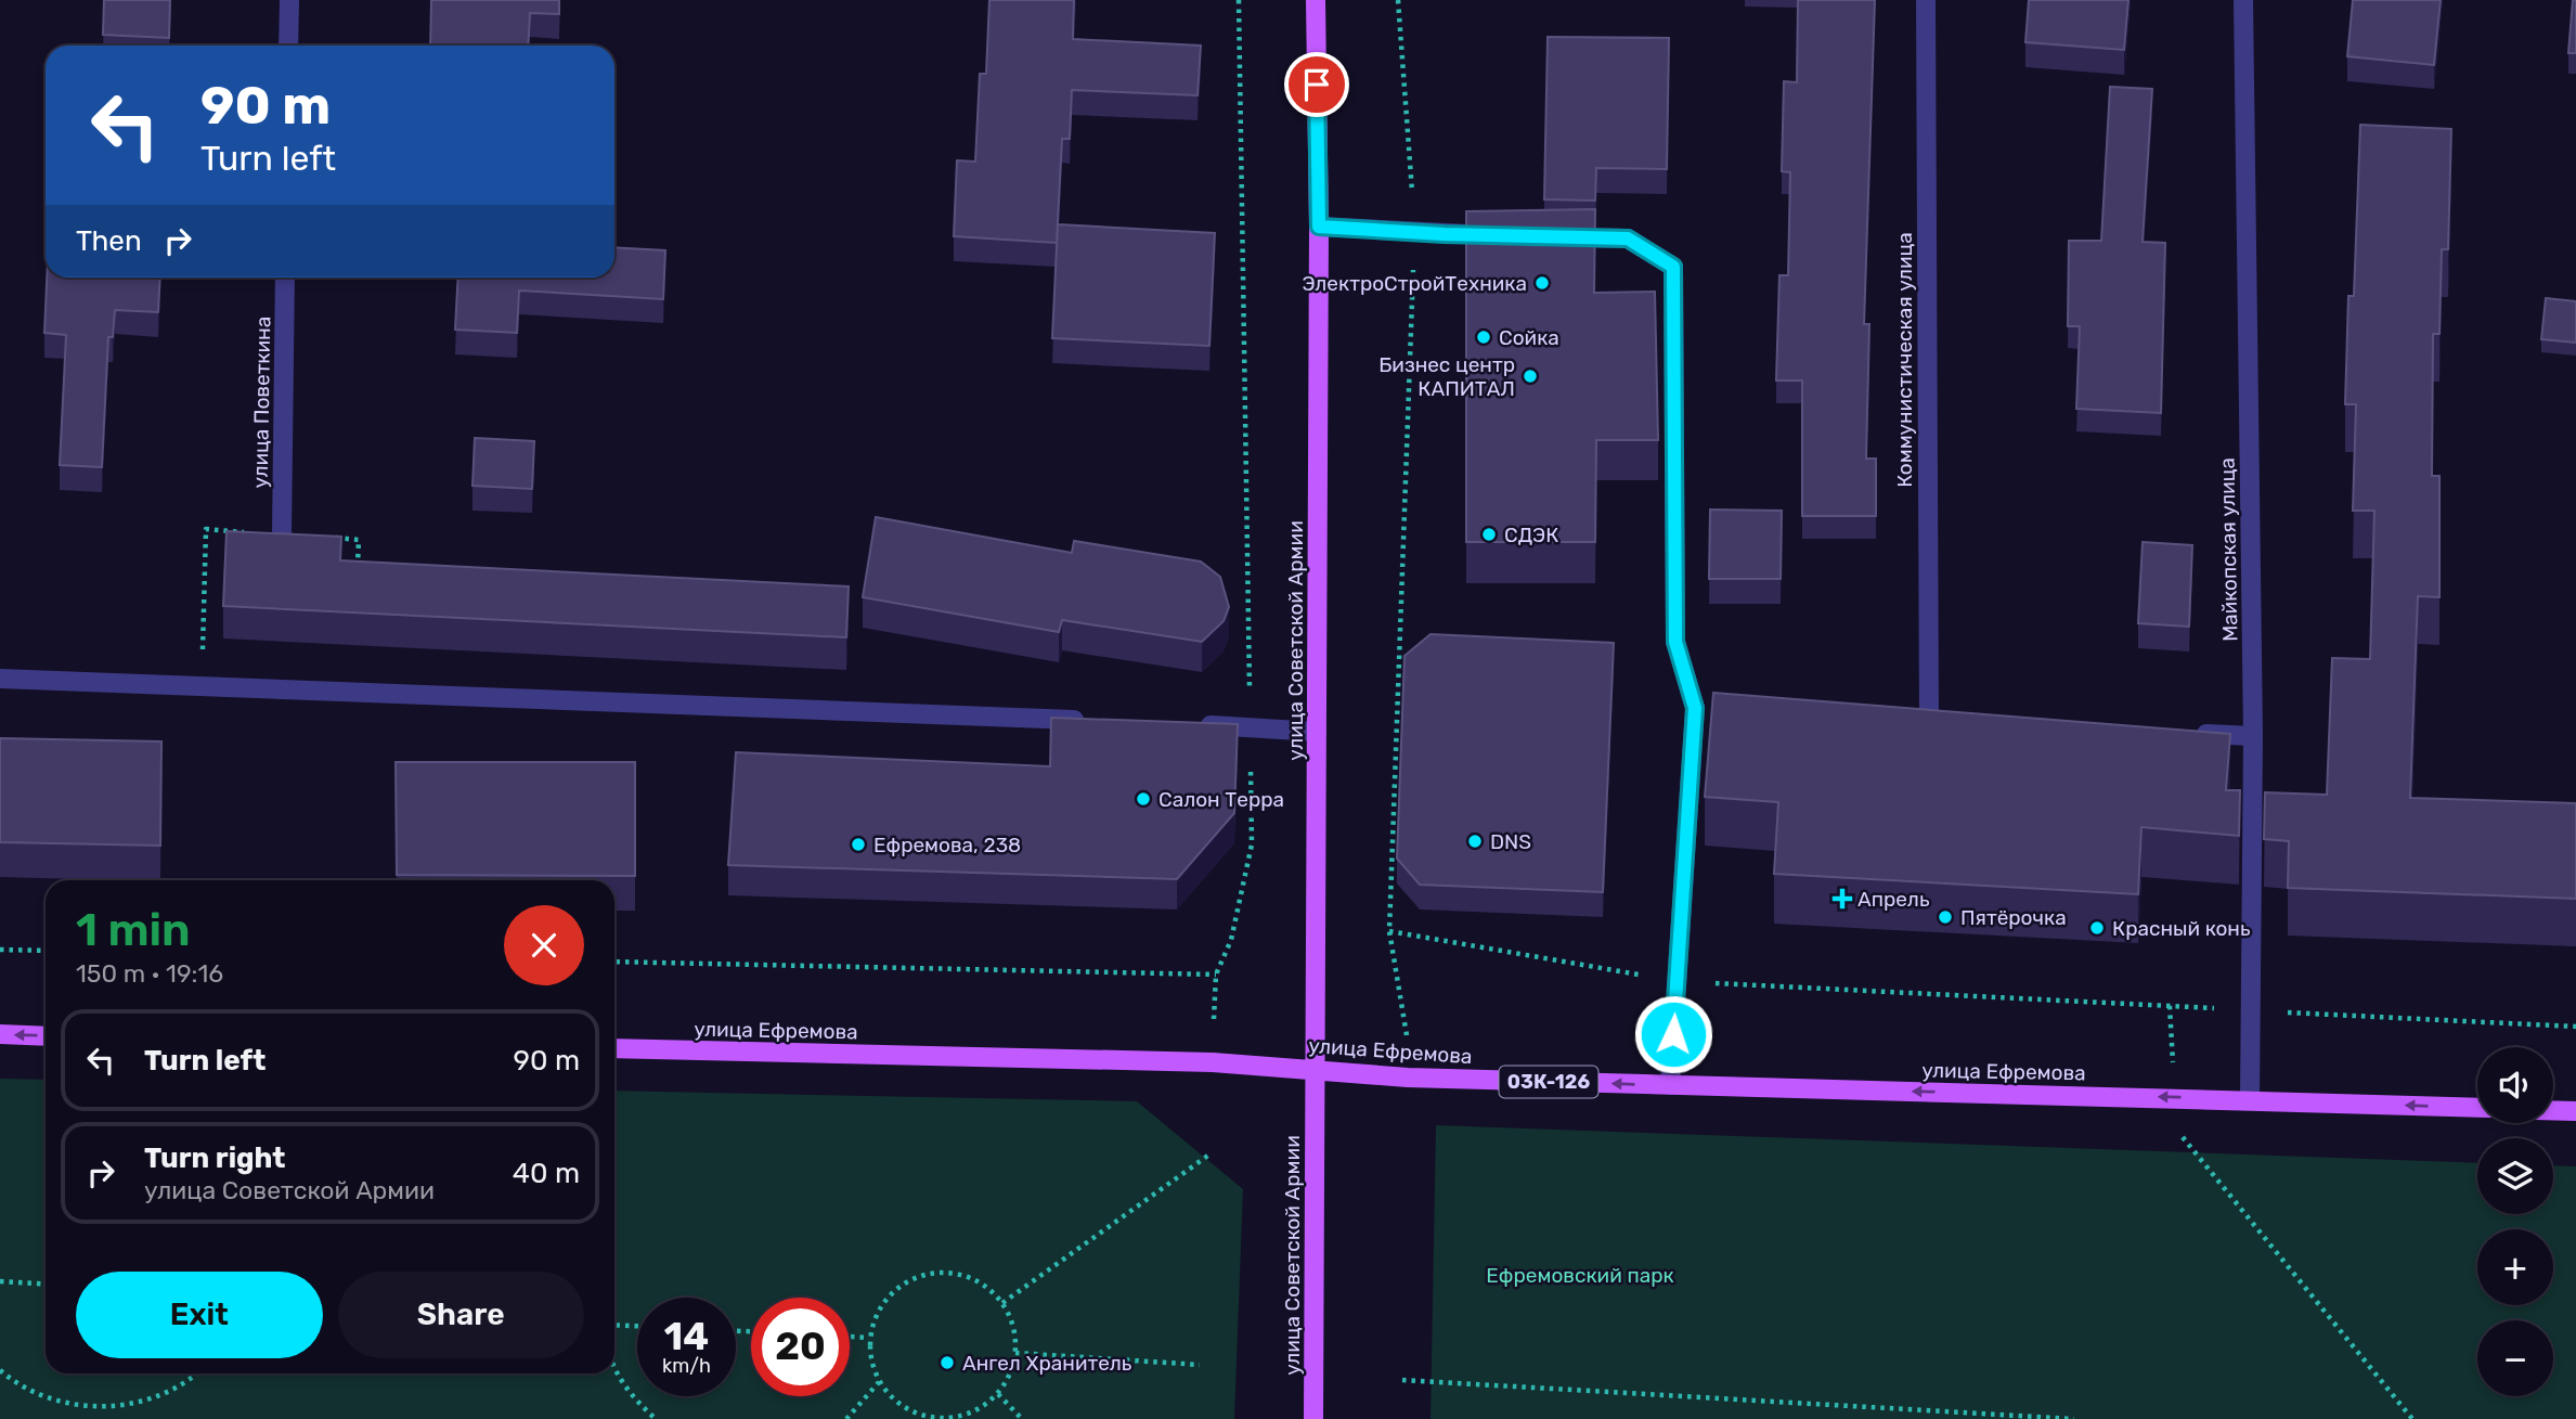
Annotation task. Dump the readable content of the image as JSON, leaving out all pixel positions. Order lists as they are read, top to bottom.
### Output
{
  "streets": {
    "main road": ["улица Советской Армии", "улица Ефремова", "03К-126"],
    "street": ["Коммунистическая улица", "улица Поветкина", "Майкопская улица"]
  },
  "crossings": [
    ["Майкопская улица", "улица Ефремова"],
    ["улица Советской Армии", "улица Ефремова"]
  ],
  "one_way": ["улица Ефремова"],
  "parks": ["Ефремовский парк"],
  "places": {
    "other": [
      "ЭлектроСтройТехника",
      "Сойка",
      "Бизнес центр КАПИТАЛ",
      "СДЭК",
      "Салон Терра",
      "DNS",
      "Ефремова, 238",
      "Пятёрочка",
      "Красный конь",
      "Ангел Хранитель"
    ],
    "health": ["Апрель"]
  },
  "page": {
    "turn": ["90 m", "Turn left"],
    "then": "Then",
    "heading": ["1 min", "150 m · 19:16"],
    "list": [
      {
        "name": "Turn left",
        "value": "90 m"
      },
      {
        "name": "Turn right",
        "note": "улица Советской Армии",
        "value": "40 m"
      }
    ],
    "map_buttons": ["+", "−"],
    "buttons": ["Exit", "Share"],
    "speed": "14 km/h",
    "limit": "20"
  }
}
